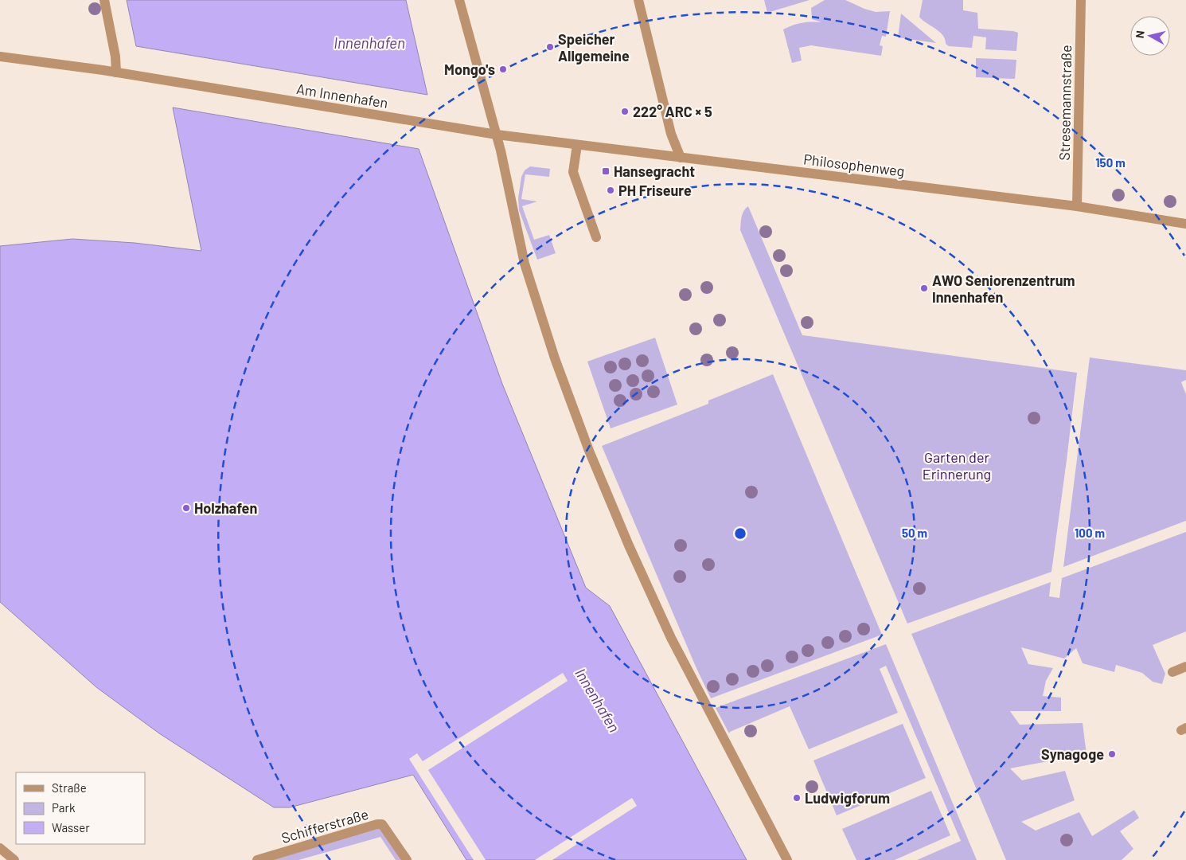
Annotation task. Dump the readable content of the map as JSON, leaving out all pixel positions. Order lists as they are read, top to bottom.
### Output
{
  "streets": {
    "street": [
      "Am Innenhafen",
      "Stresemannstraße",
      "Philosophenweg",
      "Schifferstraße"
    ]
  },
  "crossings": [
    ["Am Innenhafen", "Philosophenweg"],
    ["Stresemannstraße", "Philosophenweg"]
  ],
  "water": ["Innenhafen"],
  "parks": ["Garten der Erinnerung"],
  "places": {
    "other": [
      "Speicher Allgemeine",
      "Mongo's",
      "222° ARC × 5",
      "PH Friseure",
      "AWO Seniorenzentrum Innenhafen",
      "Holzhafen",
      "Synagoge",
      "Ludwigforum"
    ],
    "transit": ["Hansegracht"]
  },
  "legend": ["Straße", "Park", "Wasser"],
  "north": "left",
  "rings": ["150 m", "50 m", "100 m"]
}
